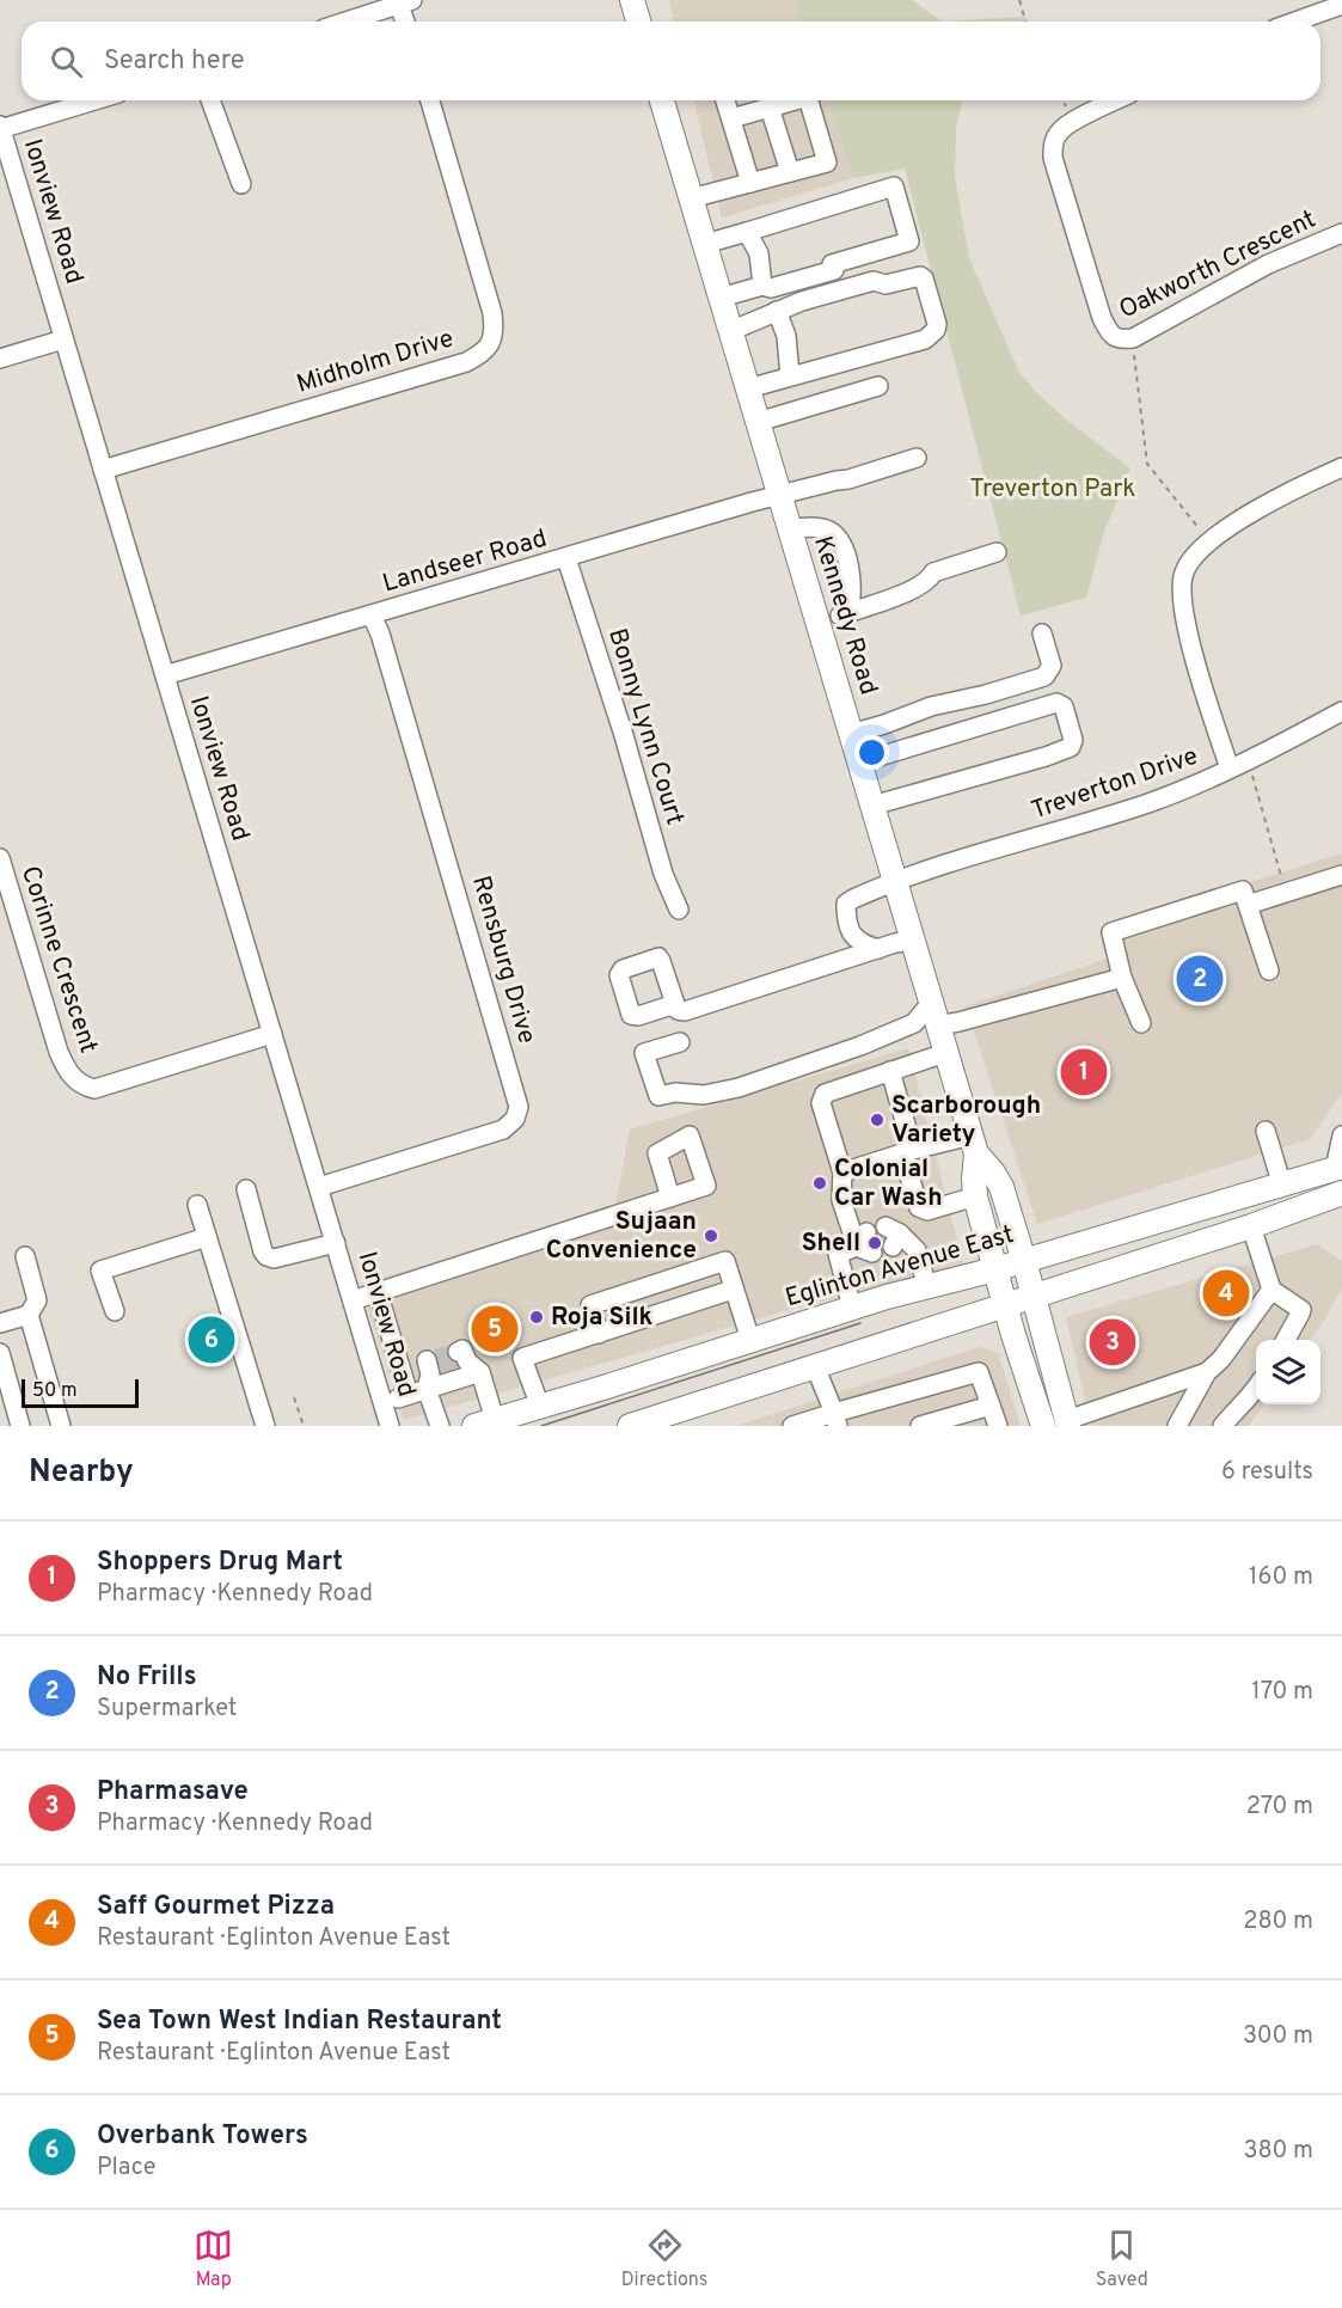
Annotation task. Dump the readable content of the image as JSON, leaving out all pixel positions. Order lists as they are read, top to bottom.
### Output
{
  "streets": {
    "main road": ["Kennedy Road", "Eglinton Avenue East"],
    "street": [
      "Ionview Road",
      "Oakworth Crescent",
      "Midholm Drive",
      "Landseer Road",
      "Bonny Lynn Court",
      "Treverton Drive",
      "Corinne Crescent",
      "Rensburg Drive"
    ]
  },
  "crossings": [
    ["Ionview Road", "Midholm Drive"],
    ["Ionview Road", "Landseer Road"],
    ["Ionview Road", "Corinne Crescent"],
    ["Ionview Road", "Rensburg Drive"],
    ["Landseer Road", "Kennedy Road"],
    ["Landseer Road", "Bonny Lynn Court"],
    ["Landseer Road", "Rensburg Drive"],
    ["Kennedy Road", "Treverton Drive"],
    ["Kennedy Road", "Eglinton Avenue East"]
  ],
  "parks": ["Treverton Park"],
  "places": [
    "Scarborough Variety",
    "Colonial Car Wash",
    "Sujaan Convenience",
    "Shell",
    "Roja Silk"
  ],
  "scale_bar": "50 m",
  "page": {
    "search": "Search here",
    "pins": [
      "2",
      "1",
      "4",
      "5",
      "6",
      "3"
    ],
    "scale": "50 m",
    "heading": ["Nearby", "6 results"],
    "list": [
      {
        "mark": "1",
        "name": "Shoppers Drug Mart",
        "note": "Pharmacy · Kennedy Road",
        "value": "160 m"
      },
      {
        "mark": "2",
        "name": "No Frills",
        "note": "Supermarket",
        "value": "170 m"
      },
      {
        "mark": "3",
        "name": "Pharmasave",
        "note": "Pharmacy · Kennedy Road",
        "value": "270 m"
      },
      {
        "mark": "4",
        "name": "Saff Gourmet Pizza",
        "note": "Restaurant · Eglinton Avenue East",
        "value": "280 m"
      },
      {
        "mark": "5",
        "name": "Sea Town West Indian Restaurant",
        "note": "Restaurant · Eglinton Avenue East",
        "value": "300 m"
      },
      {
        "mark": "6",
        "name": "Overbank Towers",
        "note": "Place",
        "value": "380 m"
      }
    ],
    "nav": ["Map", "Directions", "Saved"]
  }
}
